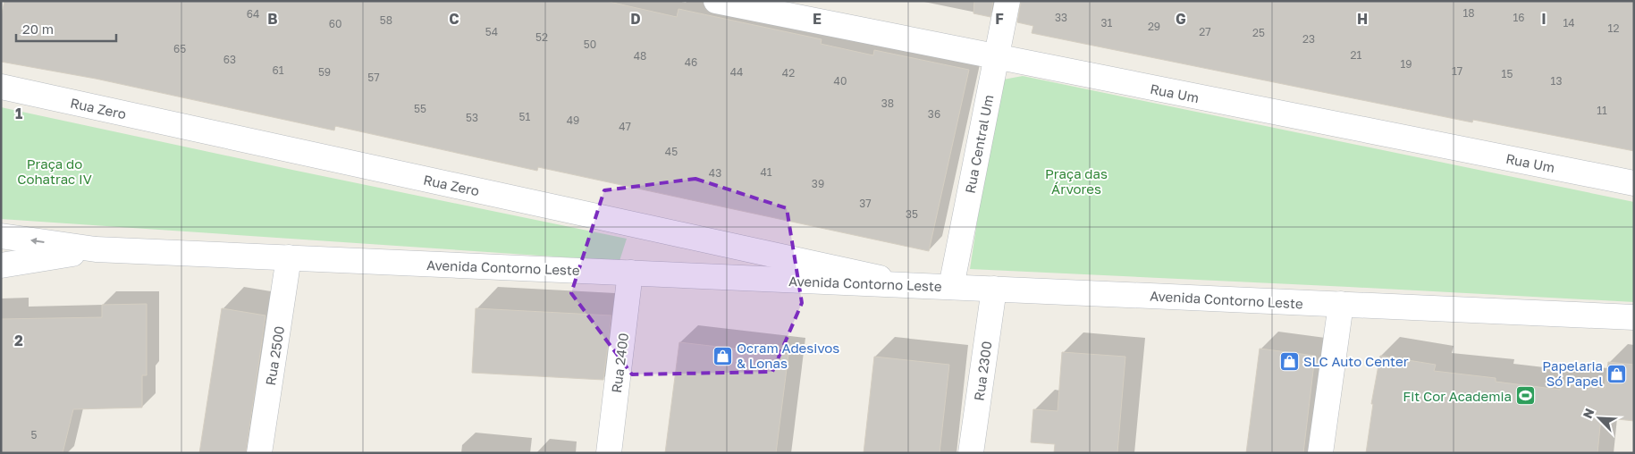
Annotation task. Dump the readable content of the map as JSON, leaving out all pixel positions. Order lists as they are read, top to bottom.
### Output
{
  "streets": {
    "street": [
      "Rua Um",
      "Rua Zero",
      "Rua Central Um",
      "Avenida Contorno Leste",
      "Rua 2500",
      "Rua 2400",
      "Rua 2300"
    ]
  },
  "crossings": [
    ["Rua Um", "Rua Central Um"],
    ["Rua Zero", "Avenida Contorno Leste"],
    ["Rua Central Um", "Avenida Contorno Leste"],
    ["Avenida Contorno Leste", "Rua 2500"],
    ["Avenida Contorno Leste", "Rua 2400"],
    ["Avenida Contorno Leste", "Rua 2300"]
  ],
  "parks": ["Praça do Cohatrac IV", "Praça das Árvores"],
  "places": {
    "shop": ["Ocram Adesivos & Lonas", "SLC Auto Center", "Papelaria Só Papel"],
    "sports": ["Fit Cor Academia"]
  },
  "house_numbers": [
    "18",
    "64",
    "33",
    "16",
    "58",
    "31",
    "14",
    "60",
    "29",
    "12",
    "54",
    "27",
    "25",
    "52",
    "23",
    "50",
    "65",
    "21",
    "48",
    "63",
    "46",
    "19",
    "61",
    "17",
    "59",
    "44",
    "42",
    "15",
    "57",
    "40",
    "13",
    "38",
    "55",
    "11",
    "36",
    "51",
    "53",
    "49",
    "47",
    "45",
    "41",
    "43",
    "39",
    "37",
    "35",
    "5"
  ],
  "scale_bar": "20 m",
  "north": "top left",
  "grid": {
    "columns": [
      "B",
      "C",
      "D",
      "E",
      "F",
      "G",
      "H",
      "I"
    ],
    "rows": ["1", "2"]
  }
}
